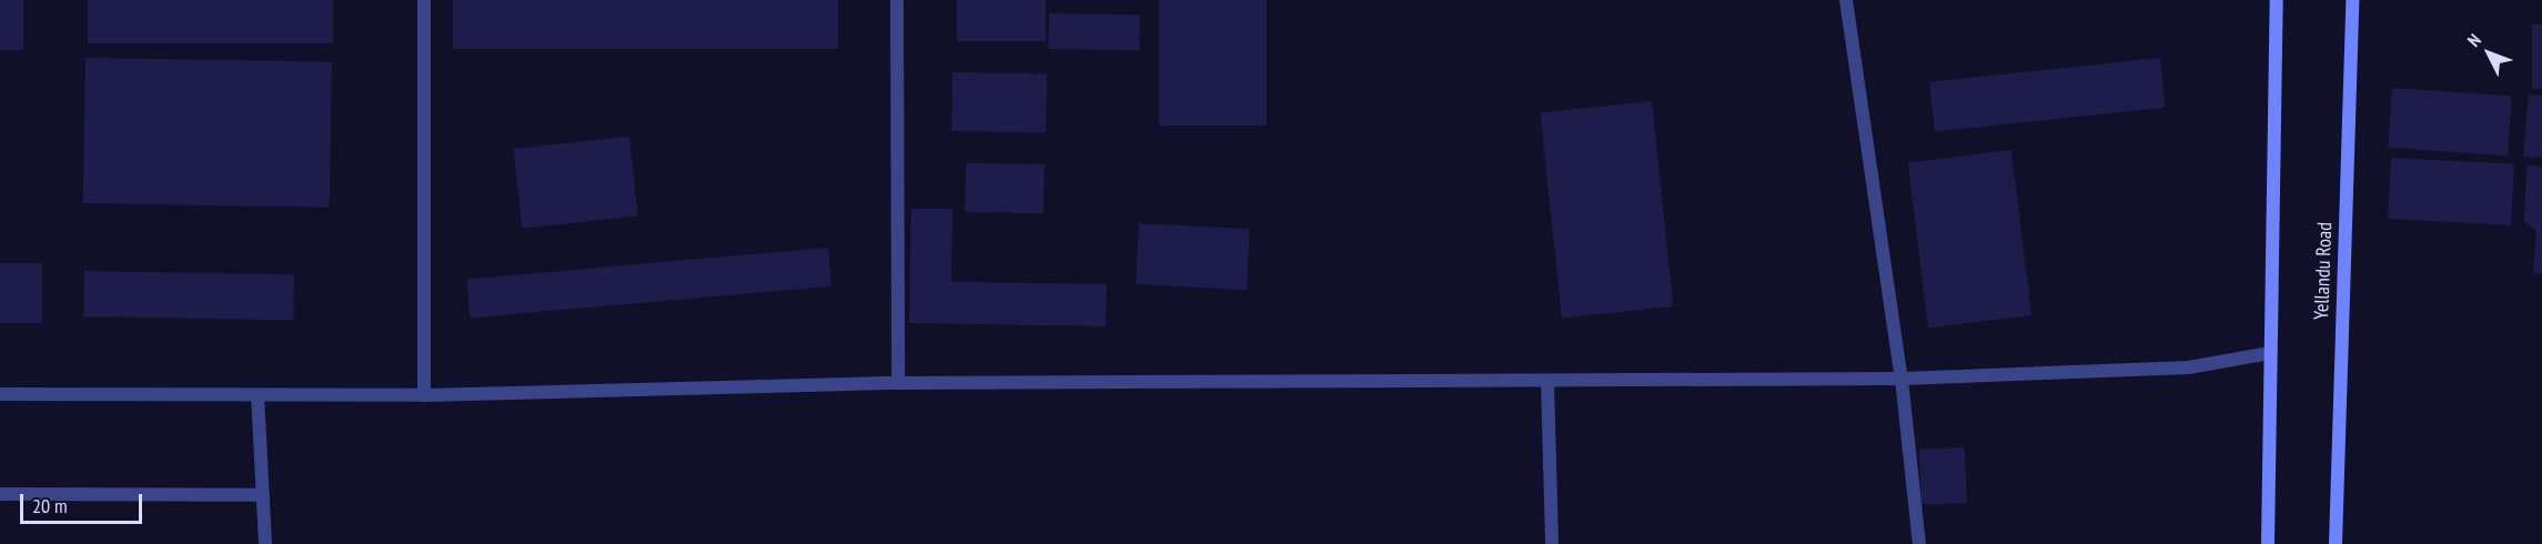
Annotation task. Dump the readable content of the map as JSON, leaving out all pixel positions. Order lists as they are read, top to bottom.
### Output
{
  "streets": {
    "main road": ["Yellandu Road"]
  },
  "scale_bar": "20 m",
  "north": "top left"
}
